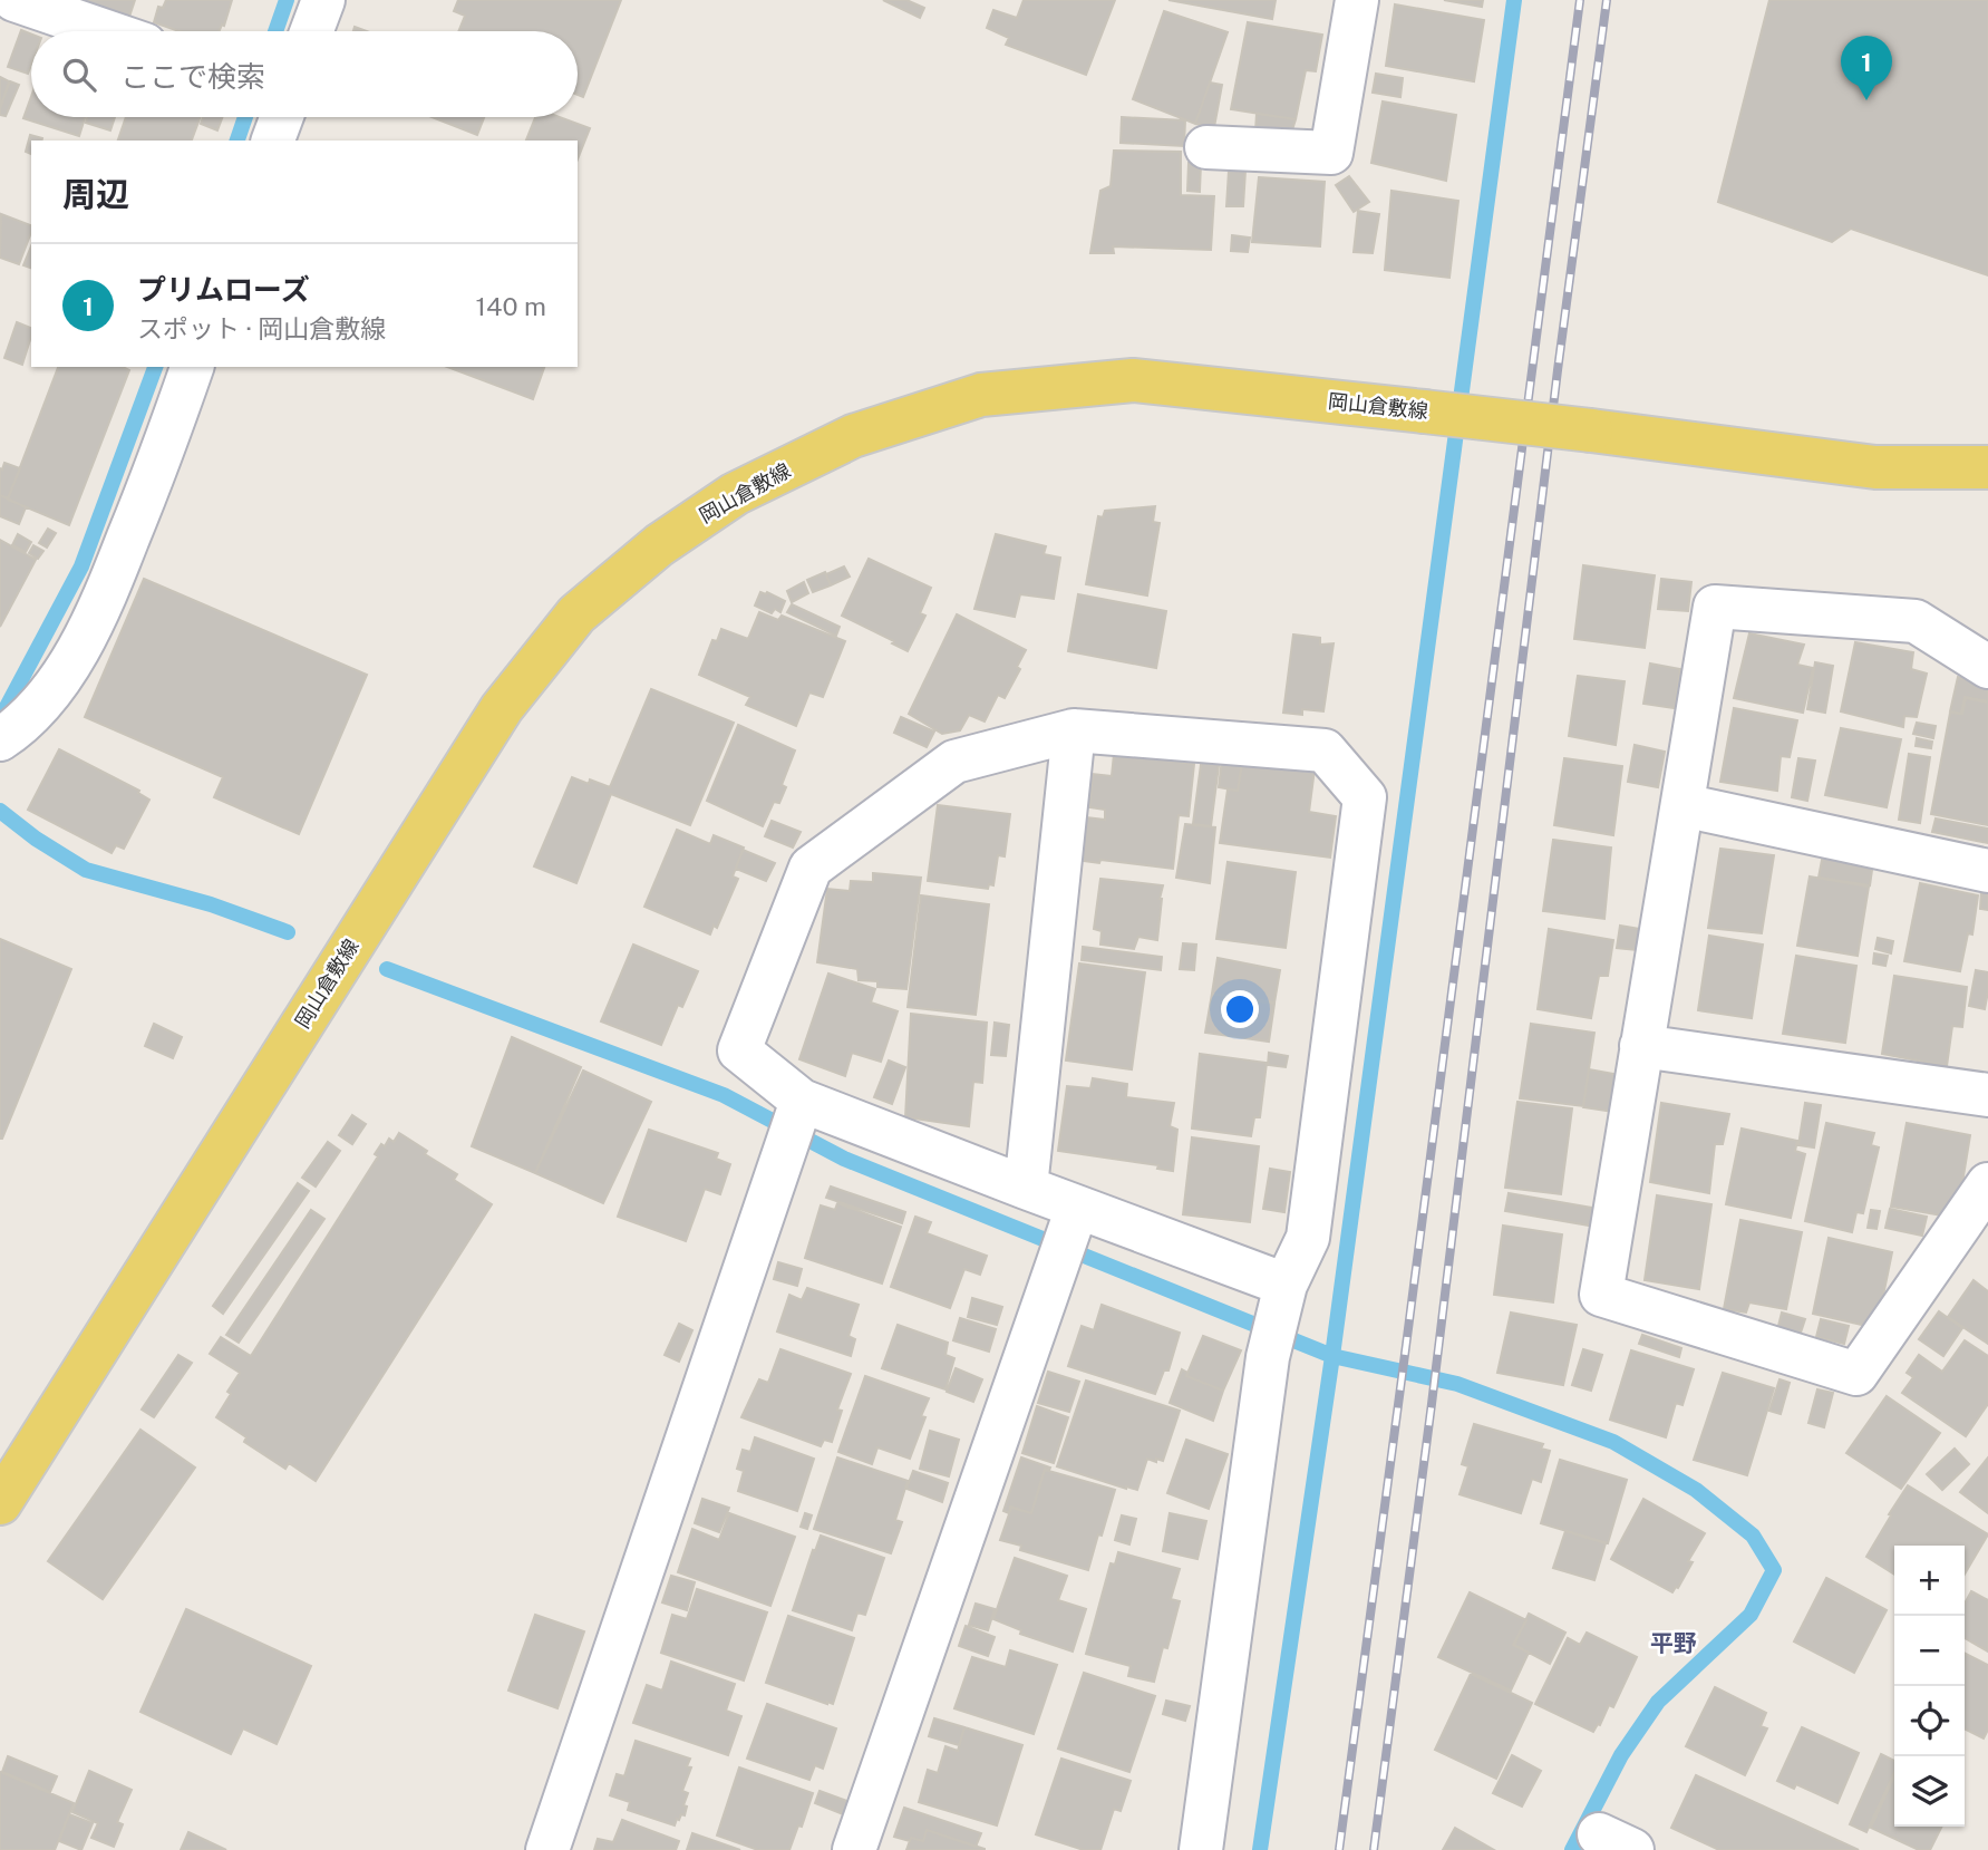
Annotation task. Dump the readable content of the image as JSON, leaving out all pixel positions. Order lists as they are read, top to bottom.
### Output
{
  "streets": {
    "main road": ["岡山倉敷線"]
  },
  "districts": ["平野"],
  "page": {
    "search": "ここで検索",
    "pins": "1",
    "heading": "周辺",
    "list": [
      {
        "mark": "1",
        "name": "プリムローズ",
        "note": "スポット · 岡山倉敷線",
        "value": "140 m"
      }
    ],
    "map_buttons": ["+", "−"]
  }
}
